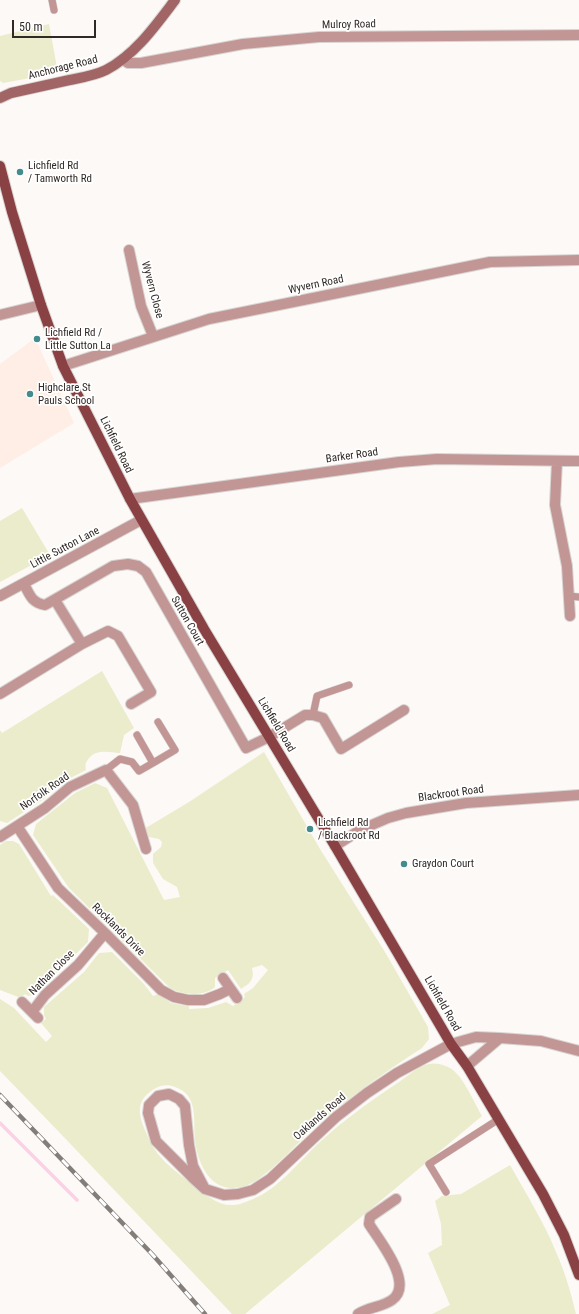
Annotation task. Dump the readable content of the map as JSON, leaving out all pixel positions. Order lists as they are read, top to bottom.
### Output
{
  "streets": {
    "main road": ["Lichfield Road"],
    "street": [
      "Mulroy Road",
      "Anchorage Road",
      "Wyvern Road",
      "Wyvern Close",
      "Barker Road",
      "Little Sutton Lane",
      "Sutton Court",
      "Norfolk Road",
      "Blackroot Road",
      "Rocklands Drive",
      "Nathan Close",
      "Oaklands Road"
    ]
  },
  "crossings": [
    ["Mulroy Road", "Anchorage Road"],
    ["Wyvern Road", "Wyvern Close"],
    ["Wyvern Road", "Lichfield Road"],
    ["Lichfield Road", "Barker Road"],
    ["Lichfield Road", "Little Sutton Lane"],
    ["Lichfield Road", "Sutton Court"],
    ["Lichfield Road", "Blackroot Road"],
    ["Lichfield Road", "Oaklands Road"],
    ["Little Sutton Lane", "Sutton Court"],
    ["Norfolk Road", "Rocklands Drive"],
    ["Rocklands Drive", "Nathan Close"]
  ],
  "places": [
    "Lichfield Rd / Tamworth Rd",
    "Lichfield Rd / Little Sutton La",
    "Highclare St Pauls School",
    "Lichfield Rd / Blackroot Rd",
    "Graydon Court"
  ],
  "scale_bar": "50 m"
}
